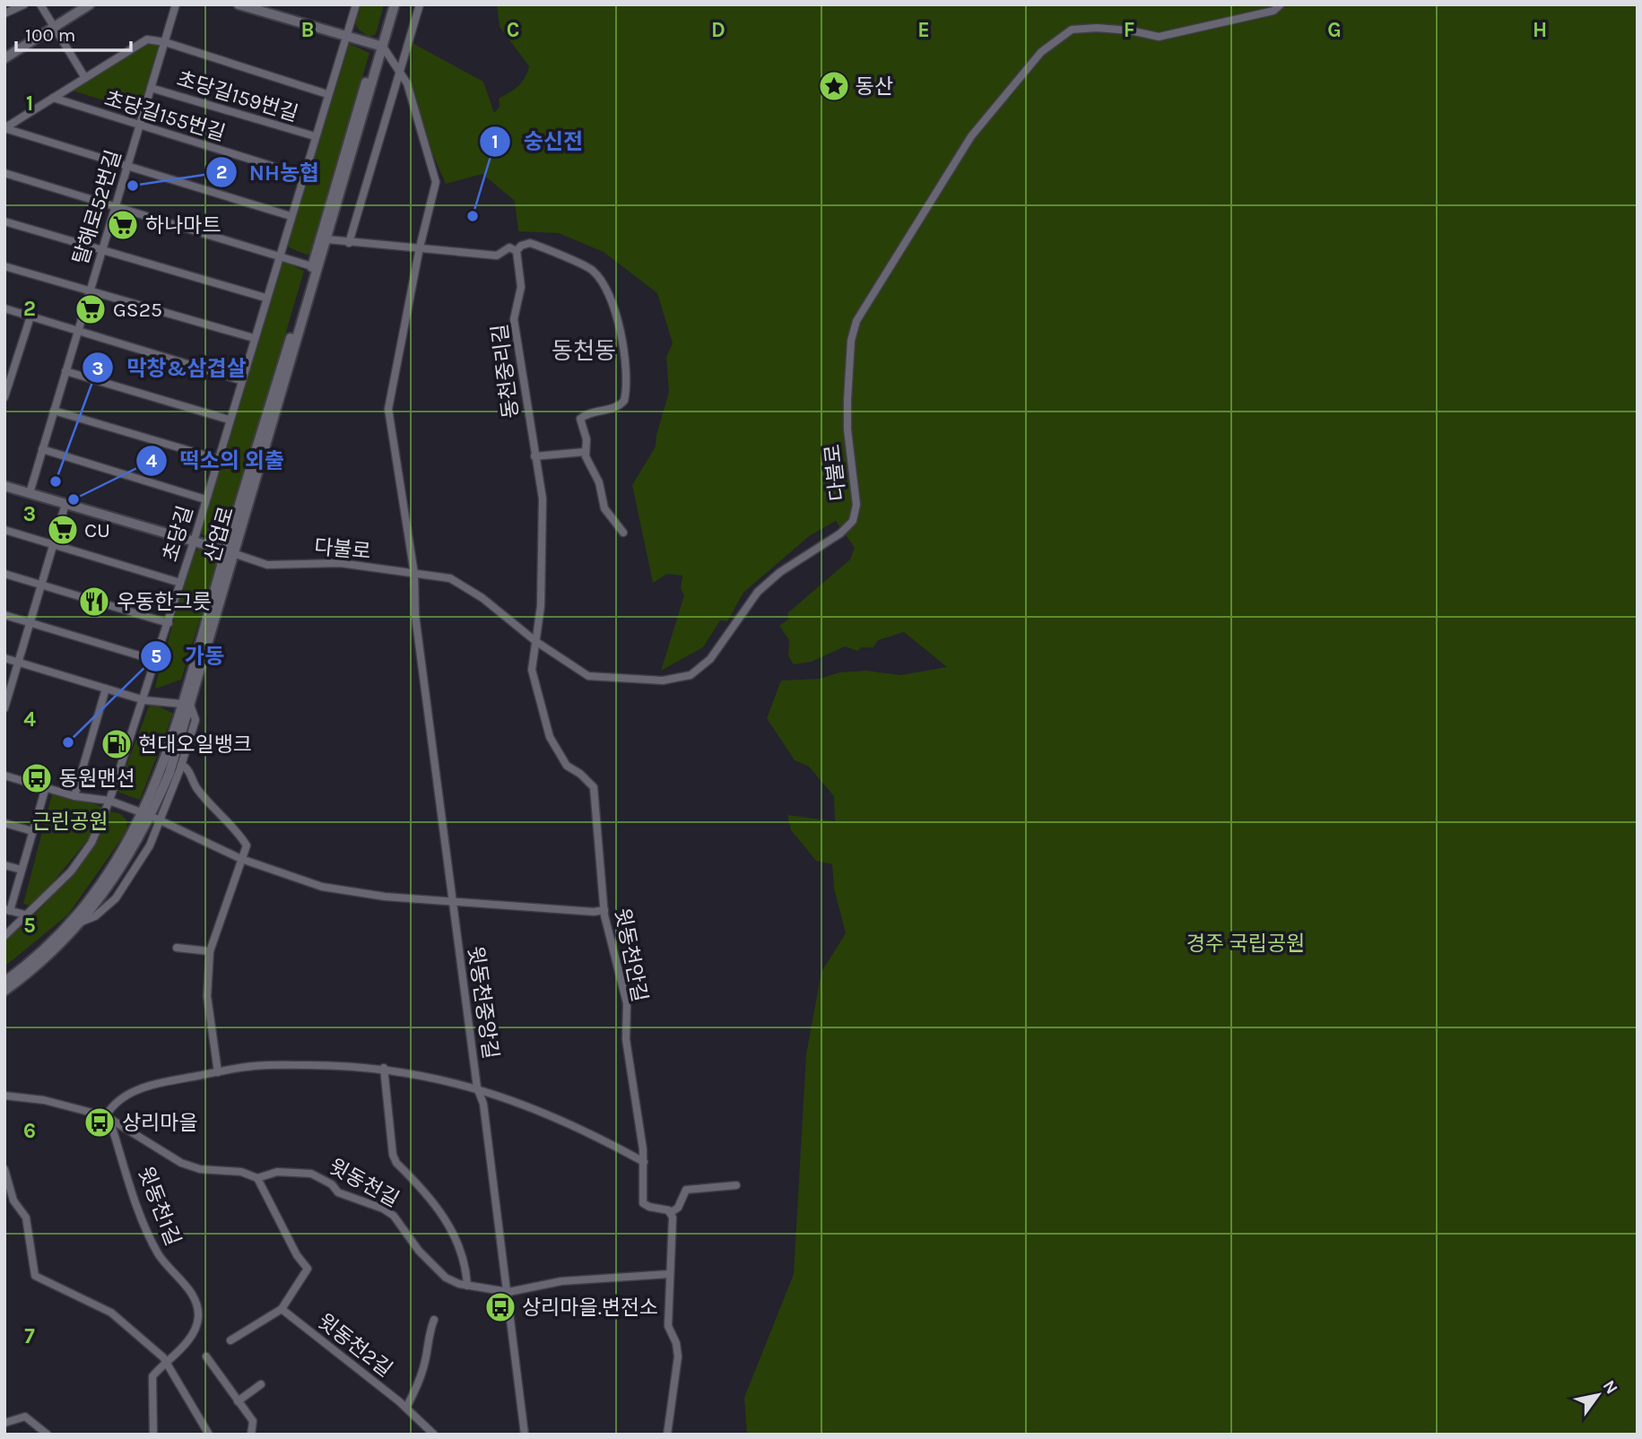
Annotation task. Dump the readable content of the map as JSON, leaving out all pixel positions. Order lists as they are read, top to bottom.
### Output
{
  "streets": {
    "street": [
      "초당길159번길",
      "초당길155번길",
      "탈해로52번길",
      "동천중리길",
      "다불로",
      "초당길",
      "산업로",
      "윗동천안길",
      "윗동천중앙길",
      "윗동천길",
      "윗동천1길",
      "윗동천2길"
    ]
  },
  "crossings": [
    ["초당길159번길", "탈해로52번길"],
    ["초당길159번길", "초당길"],
    ["초당길155번길", "탈해로52번길"],
    ["초당길155번길", "초당길"],
    ["동천중리길", "다불로"],
    ["동천중리길", "윗동천안길"],
    ["다불로", "산업로"],
    ["다불로", "윗동천안길"],
    ["다불로", "윗동천중앙길"],
    ["산업로", "윗동천중앙길"],
    ["윗동천중앙길", "윗동천길"],
    ["윗동천길", "윗동천1길"]
  ],
  "districts": ["동천동"],
  "parks": ["근린공원", "경주 국립공원"],
  "places": {
    "place": ["동산"],
    "other": [
      "NH농협",
      "숭신전",
      "막창&삼겹살",
      "떡소의 외출",
      "가동"
    ],
    "supermarket": ["하나마트", "GS25", "CU"],
    "restaurant": ["우동한그릇"],
    "fuel station": ["현대오일뱅크"],
    "bus stop": ["동원맨션", "상리마을", "상리마을.변전소"]
  },
  "scale_bar": "100 m",
  "north": "top right",
  "grid": {
    "columns": [
      "B",
      "C",
      "D",
      "E",
      "F",
      "G",
      "H"
    ],
    "rows": [
      "1",
      "2",
      "3",
      "4",
      "5",
      "6",
      "7"
    ]
  }
}
